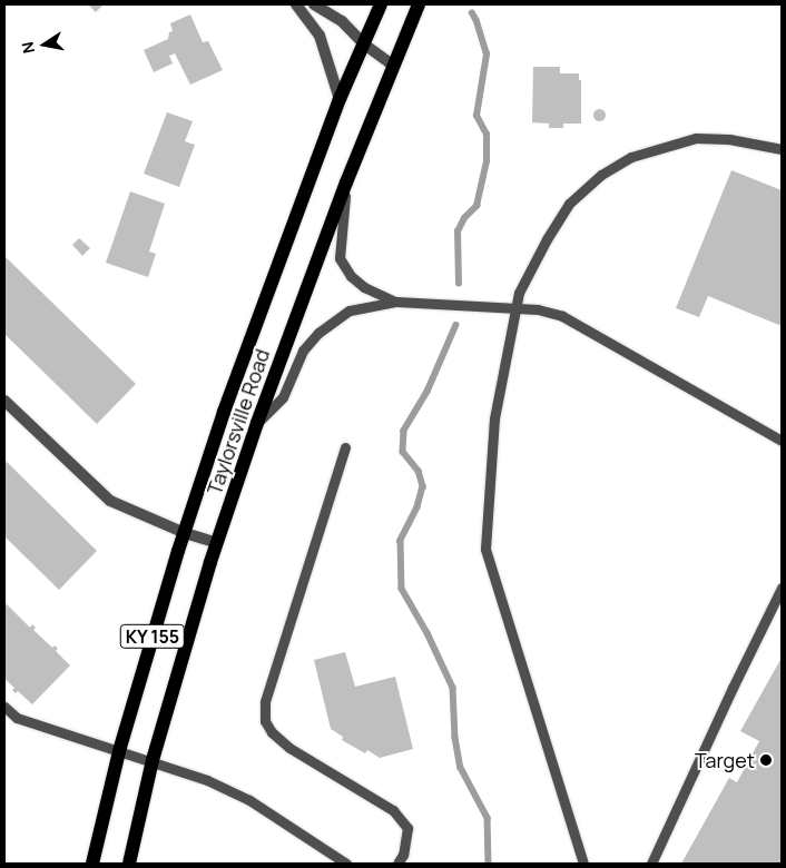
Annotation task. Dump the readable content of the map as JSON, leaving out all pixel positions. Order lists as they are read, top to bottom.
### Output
{
  "streets": {
    "main road": ["Taylorsville Road", "KY 155"]
  },
  "places": ["Target"],
  "north": "left"
}
